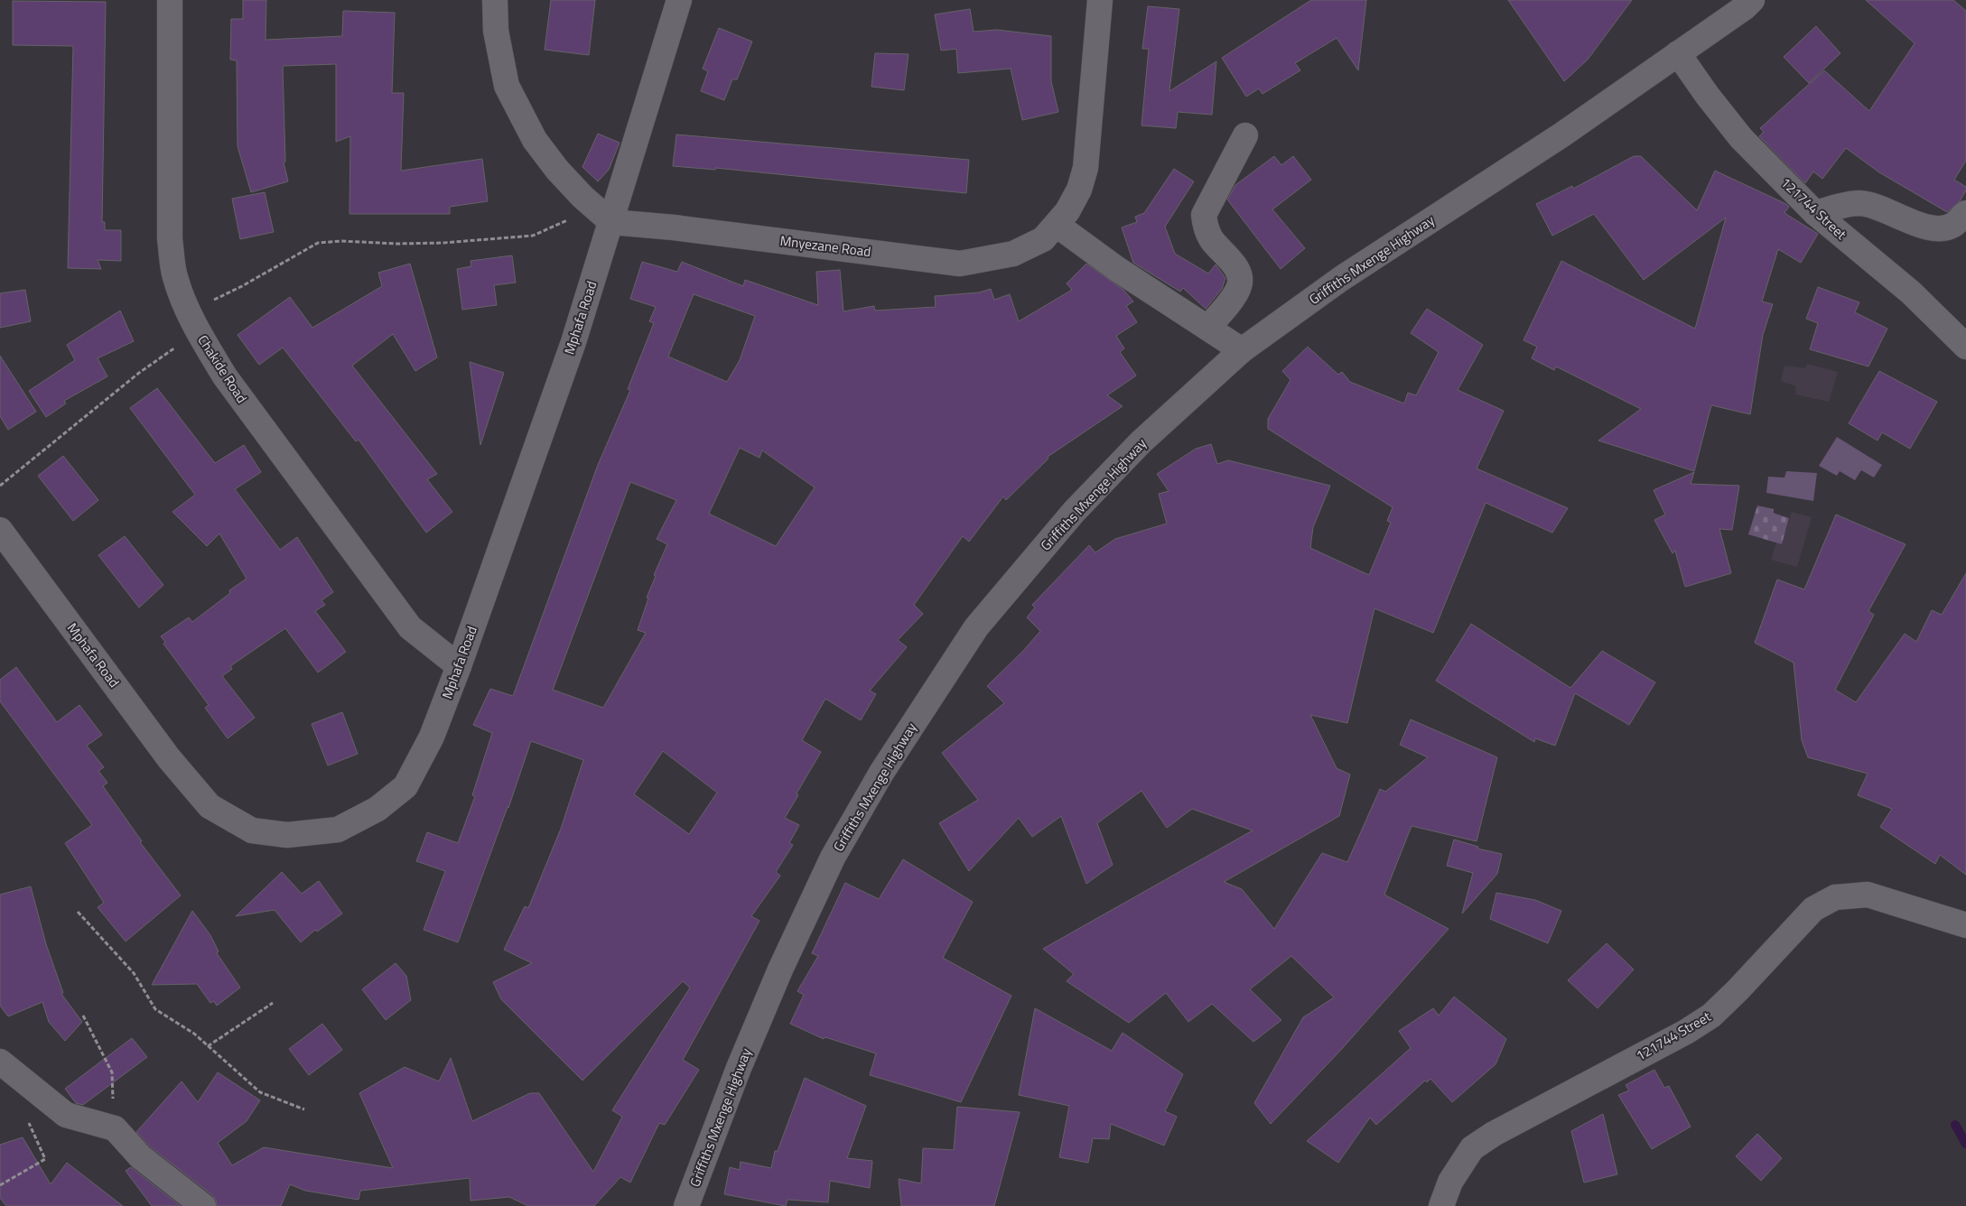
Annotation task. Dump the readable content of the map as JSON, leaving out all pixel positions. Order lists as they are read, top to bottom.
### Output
{
  "streets": {
    "street": [
      "121744 Street",
      "Mnyezane Road",
      "Griffiths Mxenge Highway",
      "Mphafa Road",
      "Chakide Road"
    ]
  },
  "crossings": [
    ["121744 Street", "Griffiths Mxenge Highway"],
    ["Mnyezane Road", "Mphafa Road"],
    ["Mphafa Road", "Chakide Road"]
  ]
}
